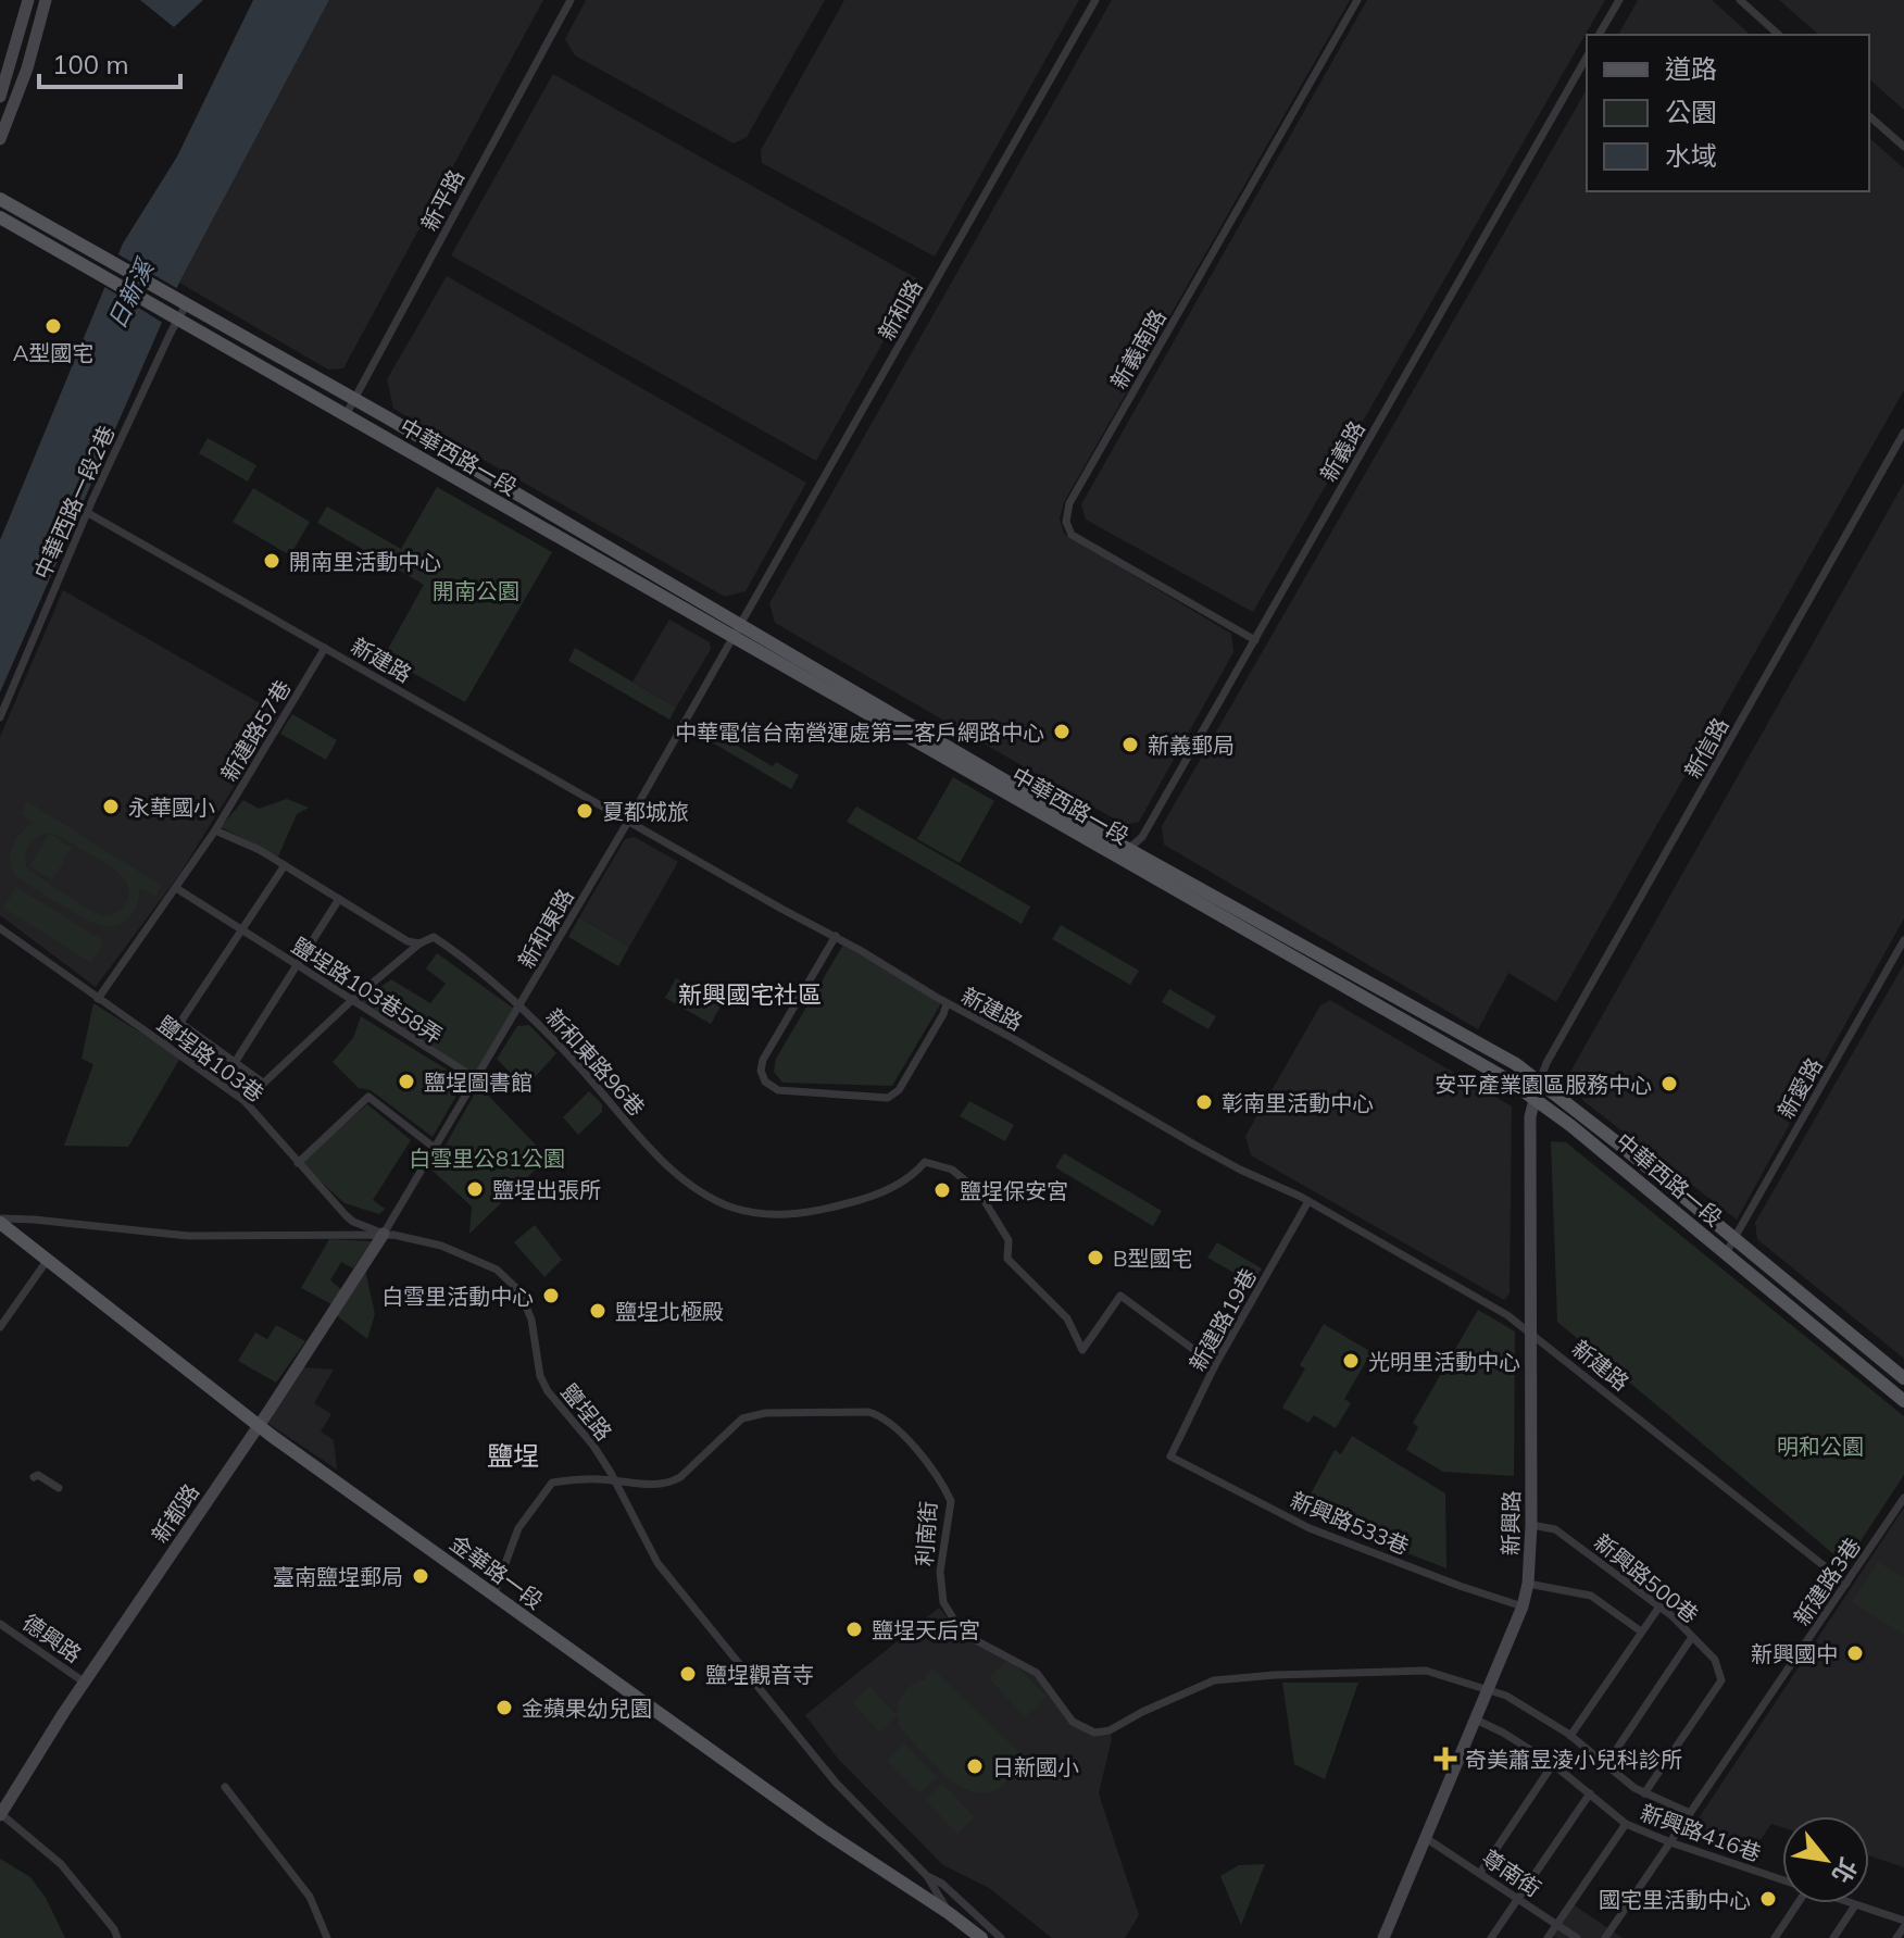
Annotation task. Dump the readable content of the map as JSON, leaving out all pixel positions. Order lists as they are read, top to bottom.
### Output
{
  "streets": {
    "main road": ["中華西路一段", "金華路一段"],
    "street": [
      "新平路",
      "新和路",
      "新義南路",
      "新義路",
      "中華西路一段2巷",
      "新建路",
      "新建路57巷",
      "新信路",
      "新和東路",
      "鹽埕路103巷58弄",
      "鹽埕路103巷",
      "新和東路96巷",
      "新愛路",
      "新建路19巷",
      "鹽埕路",
      "新都路",
      "新興路533巷",
      "新興路",
      "利南街",
      "新興路500巷",
      "新建路3巷",
      "德興路",
      "新興路416巷",
      "尊南街"
    ]
  },
  "crossings": [
    ["新平路", "中華西路一段"],
    ["新和路", "中華西路一段"],
    ["新和路", "新和東路"],
    ["新義南路", "新義路"],
    ["新義路", "中華西路一段"],
    ["中華西路一段", "中華西路一段2巷"],
    ["中華西路一段", "新信路"],
    ["中華西路一段", "新和東路"],
    ["中華西路一段", "新愛路"],
    ["中華西路一段", "新興路"],
    ["中華西路一段2巷", "新建路"],
    ["新建路", "新建路57巷"],
    ["新建路", "新和東路"],
    ["新建路", "新建路19巷"],
    ["新建路", "新興路"],
    ["新建路", "新建路3巷"],
    ["新建路57巷", "鹽埕路103巷58弄"],
    ["新建路57巷", "鹽埕路103巷"],
    ["新信路", "新興路"],
    ["新和東路", "鹽埕路103巷58弄"],
    ["新和東路", "鹽埕路103巷"],
    ["新和東路", "新和東路96巷"],
    ["新和東路", "鹽埕路"],
    ["新和東路", "新都路"],
    ["鹽埕路103巷", "鹽埕路"],
    ["鹽埕路103巷", "新都路"],
    ["新和東路96巷", "新建路19巷"],
    ["新建路19巷", "新興路533巷"],
    ["鹽埕路", "新都路"],
    ["鹽埕路", "利南街"],
    ["鹽埕路", "金華路一段"],
    ["新都路", "金華路一段"],
    ["新都路", "德興路"],
    ["新興路533巷", "新興路"],
    ["新興路", "利南街"],
    ["新興路", "新興路500巷"],
    ["新興路", "新興路416巷"],
    ["新興路", "尊南街"],
    ["利南街", "金華路一段"],
    ["新建路3巷", "新興路416巷"]
  ],
  "districts": ["新興國宅社區", "鹽埕"],
  "water": ["日新溪"],
  "parks": ["開南公園", "白雪里公81公園", "明和公園"],
  "places": {
    "other": [
      "A型國宅",
      "開南里活動中心",
      "中華電信台南營運處第二客戶網路中心",
      "新義郵局",
      "永華國小",
      "夏都城旅",
      "鹽埕圖書館",
      "安平產業園區服務中心",
      "彰南里活動中心",
      "鹽埕出張所",
      "鹽埕保安宮",
      "B型國宅",
      "白雪里活動中心",
      "鹽埕北極殿",
      "光明里活動中心",
      "臺南鹽埕郵局",
      "鹽埕天后宮",
      "新興國中",
      "鹽埕觀音寺",
      "金蘋果幼兒園",
      "日新國小",
      "國宅里活動中心"
    ],
    "health": ["奇美蕭昱淩小兒科診所"]
  },
  "legend": ["道路", "公園", "水域"],
  "scale_bar": "100 m",
  "north": "bottom right"
}
